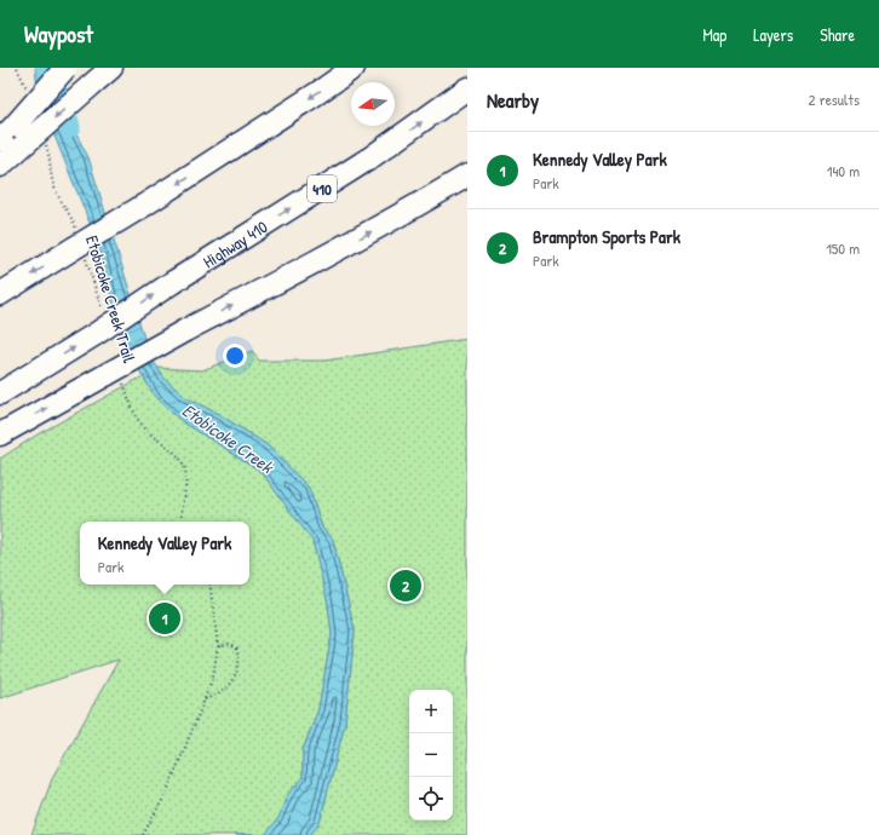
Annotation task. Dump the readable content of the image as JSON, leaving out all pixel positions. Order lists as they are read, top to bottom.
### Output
{
  "streets": {
    "highway": ["410", "Highway 410"],
    "path": ["Etobicoke Creek Trail"]
  },
  "crossings": [
    ["Highway 410", "Etobicoke Creek Trail"]
  ],
  "water": ["Etobicoke Creek"],
  "north": "left",
  "page": {
    "header": "Waypost",
    "nav": ["Map", "Layers", "Share"],
    "heading": ["Nearby", "2 results"],
    "list": [
      {
        "mark": "1",
        "name": "Kennedy Valley Park",
        "note": "Park",
        "value": "140 m"
      },
      {
        "mark": "2",
        "name": "Brampton Sports Park",
        "note": "Park",
        "value": "150 m"
      }
    ],
    "popup": ["Kennedy Valley Park", "Park"],
    "pins": ["2", "1"],
    "map_buttons": ["+", "−"]
  }
}
